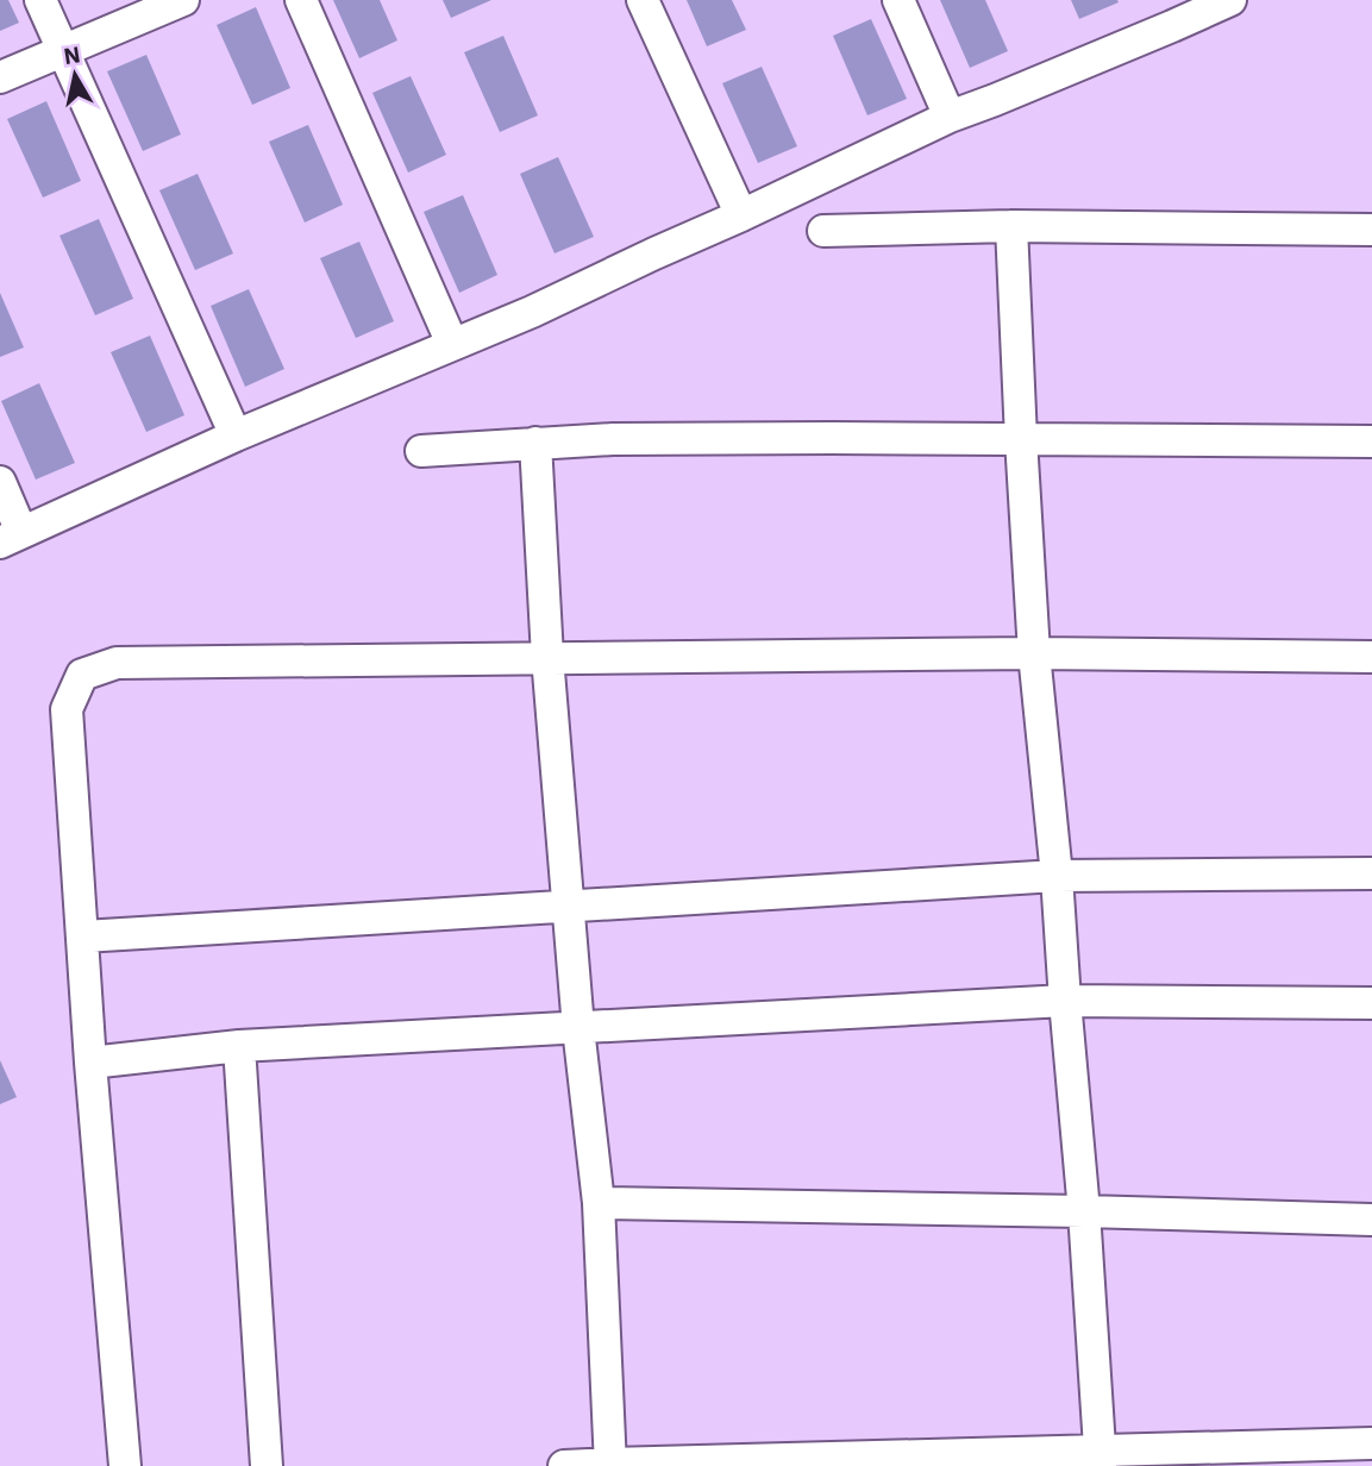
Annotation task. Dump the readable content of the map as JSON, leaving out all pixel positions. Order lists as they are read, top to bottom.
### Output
{
  "north": "top"
}
